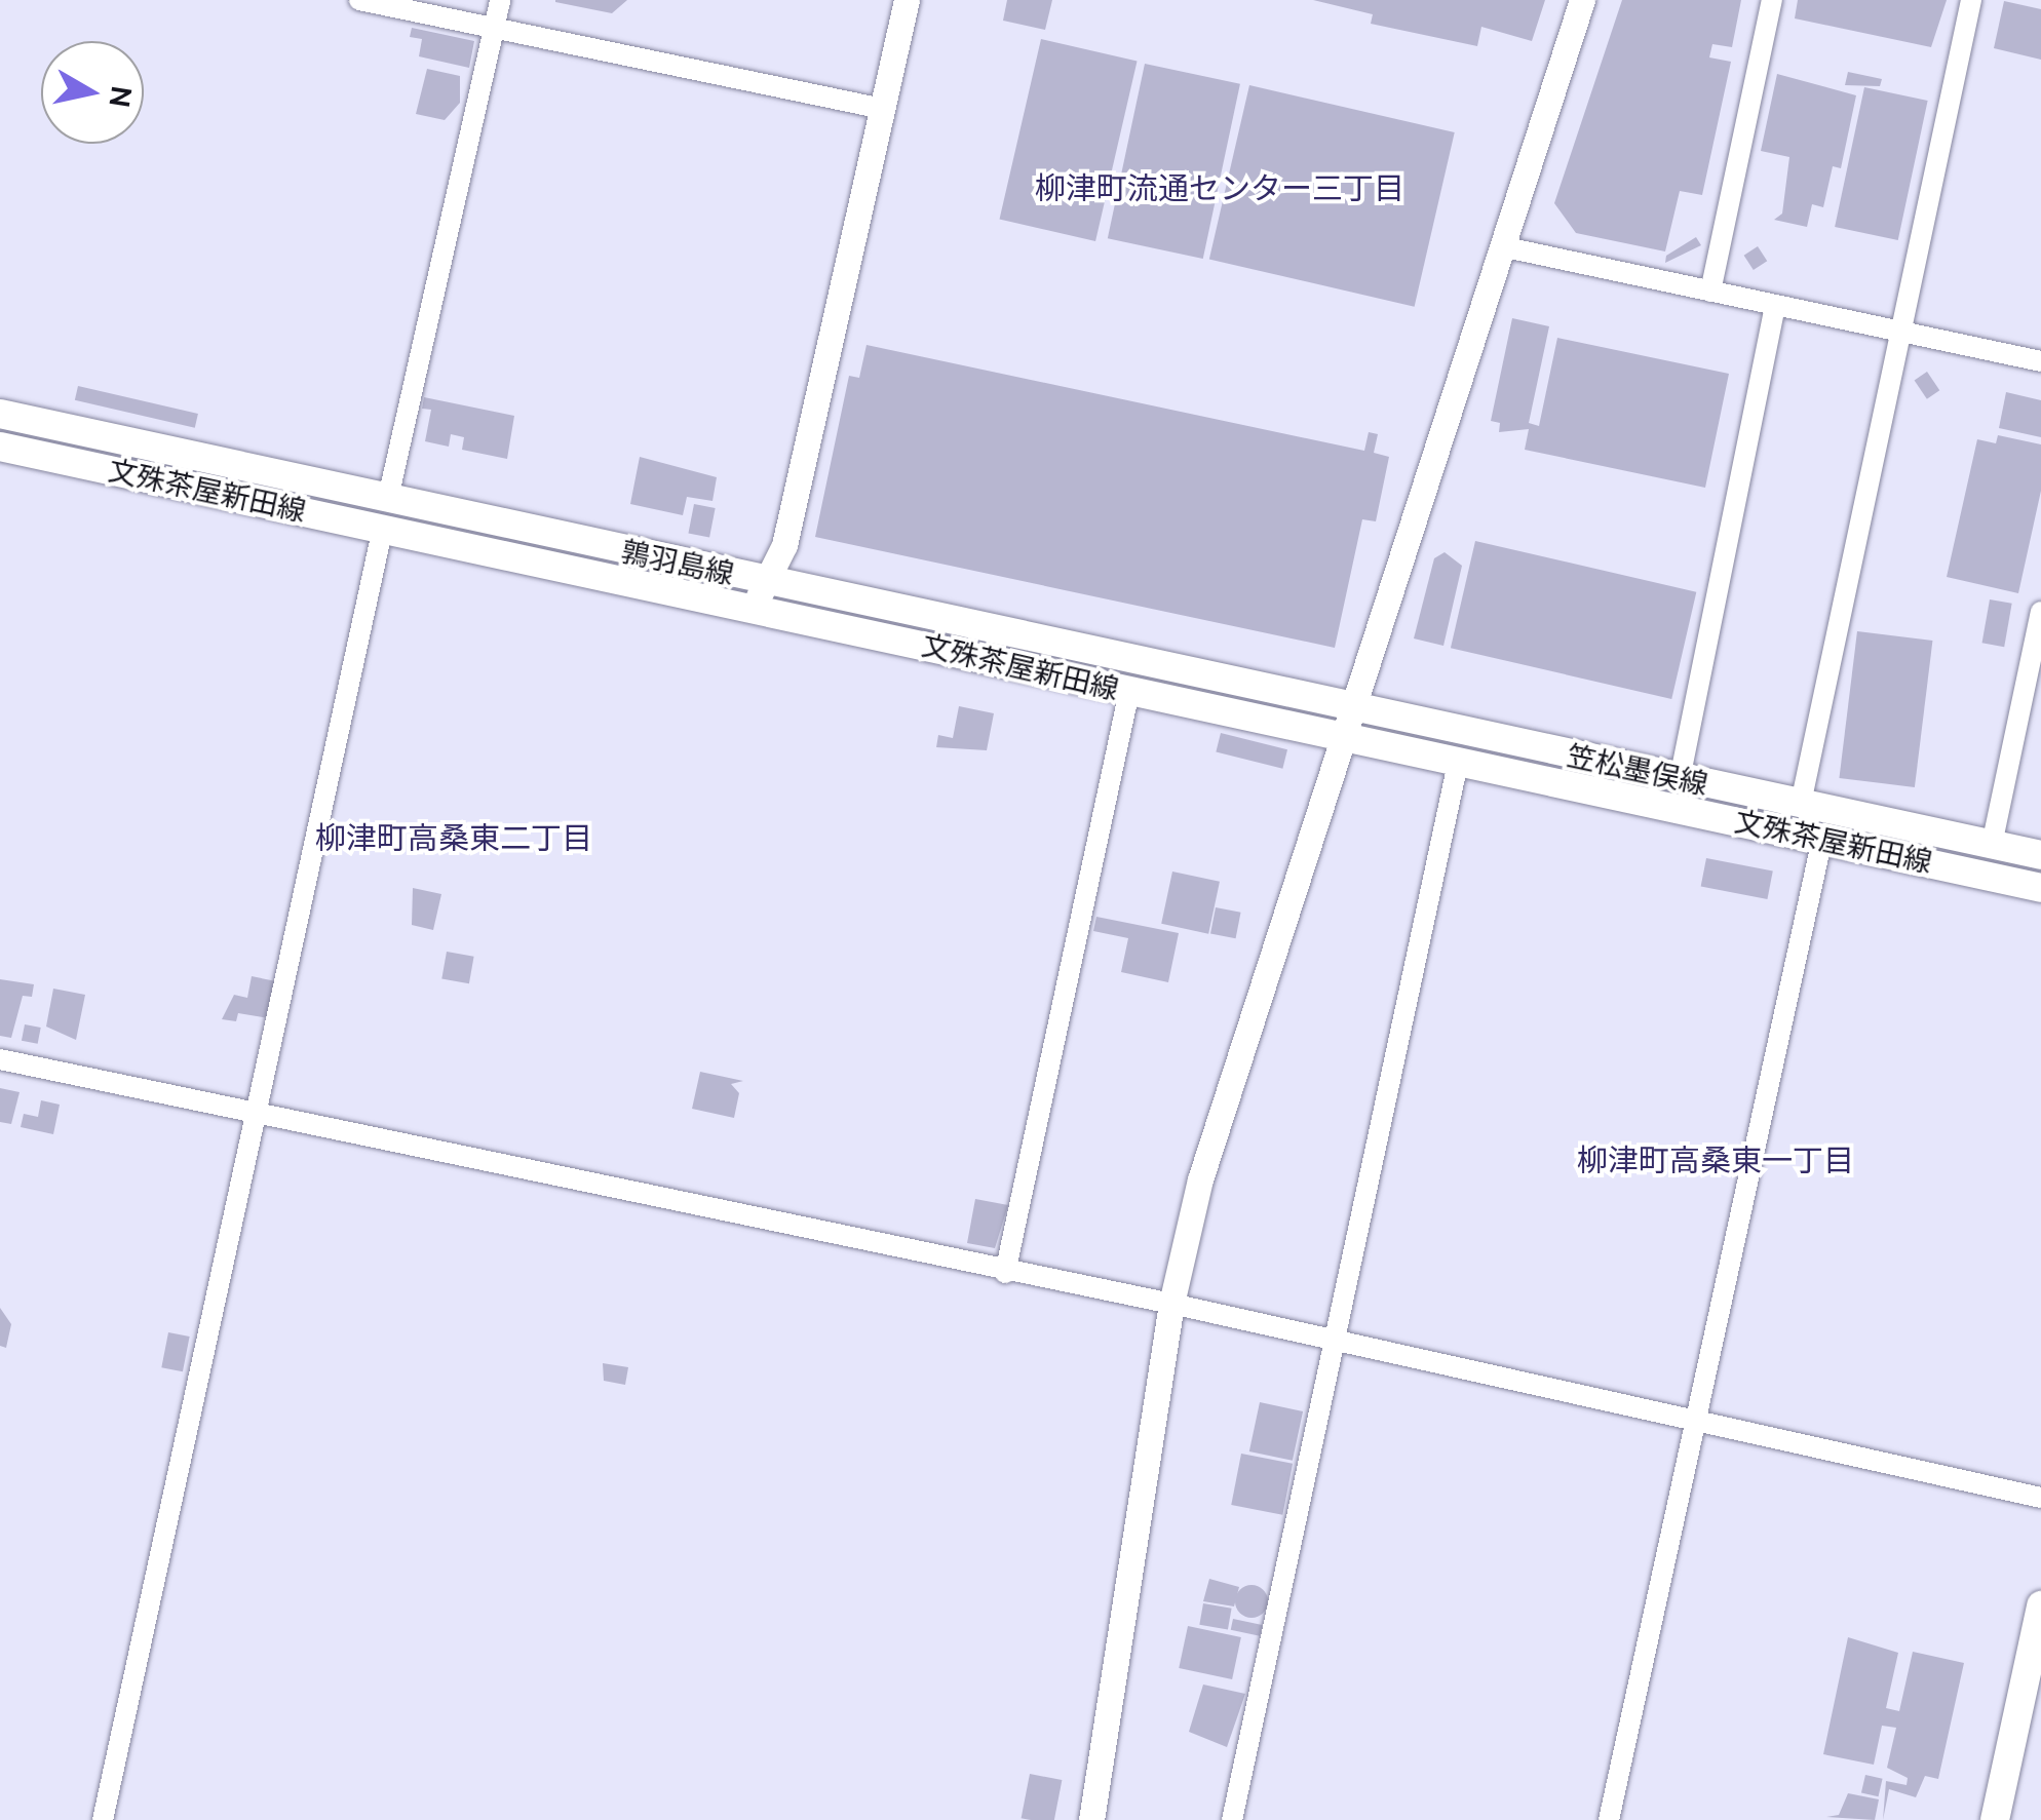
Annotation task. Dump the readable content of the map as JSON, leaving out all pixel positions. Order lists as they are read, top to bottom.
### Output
{
  "streets": {
    "main road": ["文殊茶屋新田線", "鶉羽島線", "笠松墨俣線"]
  },
  "crossings": [
    ["文殊茶屋新田線", "鶉羽島線"],
    ["鶉羽島線", "笠松墨俣線"]
  ],
  "districts": ["柳津町流通センター三丁目", "柳津町高桑東二丁目", "柳津町高桑東一丁目"],
  "north": "right"
}
